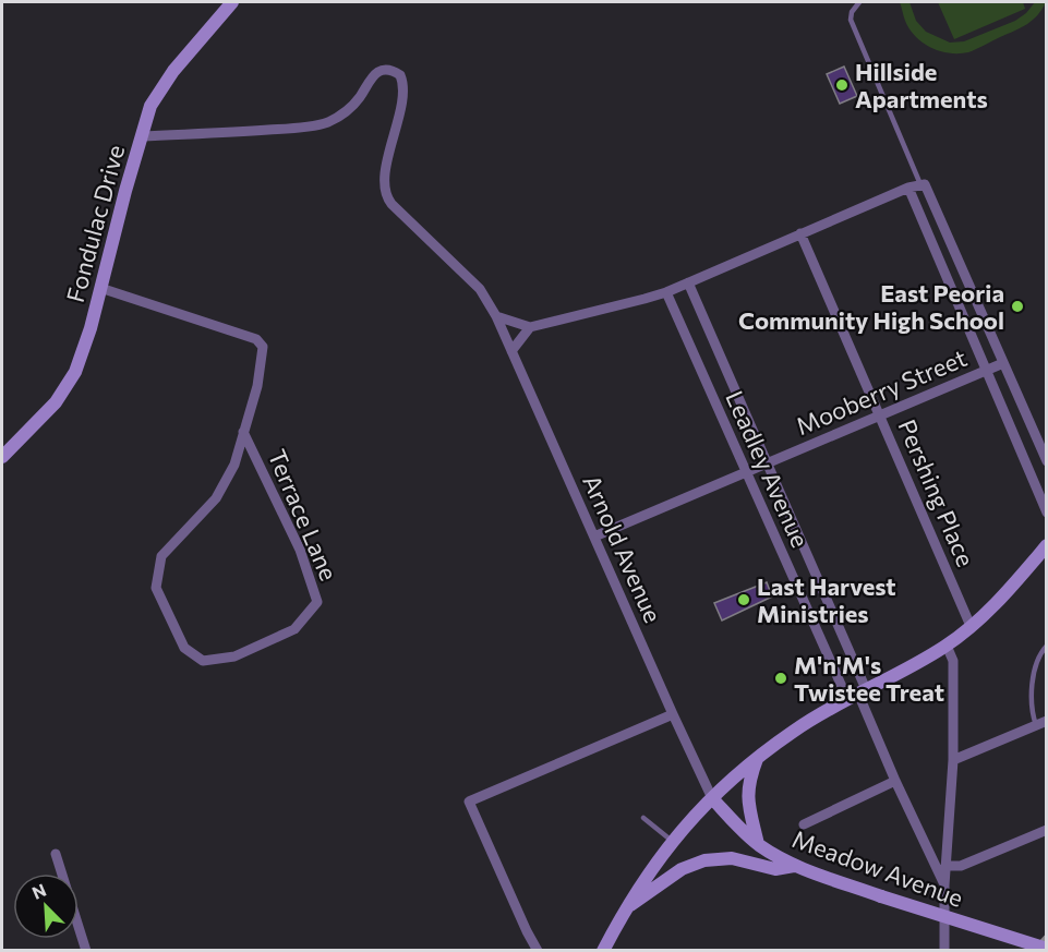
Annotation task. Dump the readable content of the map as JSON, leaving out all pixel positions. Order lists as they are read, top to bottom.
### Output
{
  "streets": {
    "main road": ["Fondulac Drive", "Meadow Avenue"],
    "street": [
      "Mooberry Street",
      "Leadley Avenue",
      "Pershing Place",
      "Terrace Lane",
      "Arnold Avenue"
    ]
  },
  "crossings": [
    ["Fondulac Drive", "Terrace Lane"],
    ["Fondulac Drive", "Arnold Avenue"],
    ["Mooberry Street", "Leadley Avenue"],
    ["Mooberry Street", "Pershing Place"],
    ["Mooberry Street", "Arnold Avenue"],
    ["Arnold Avenue", "Meadow Avenue"]
  ],
  "places": [
    "Hillside Apartments",
    "East Peoria Community High School",
    "Last Harvest Ministries",
    "M'n'M's Twistee Treat"
  ],
  "north": "top left"
}
